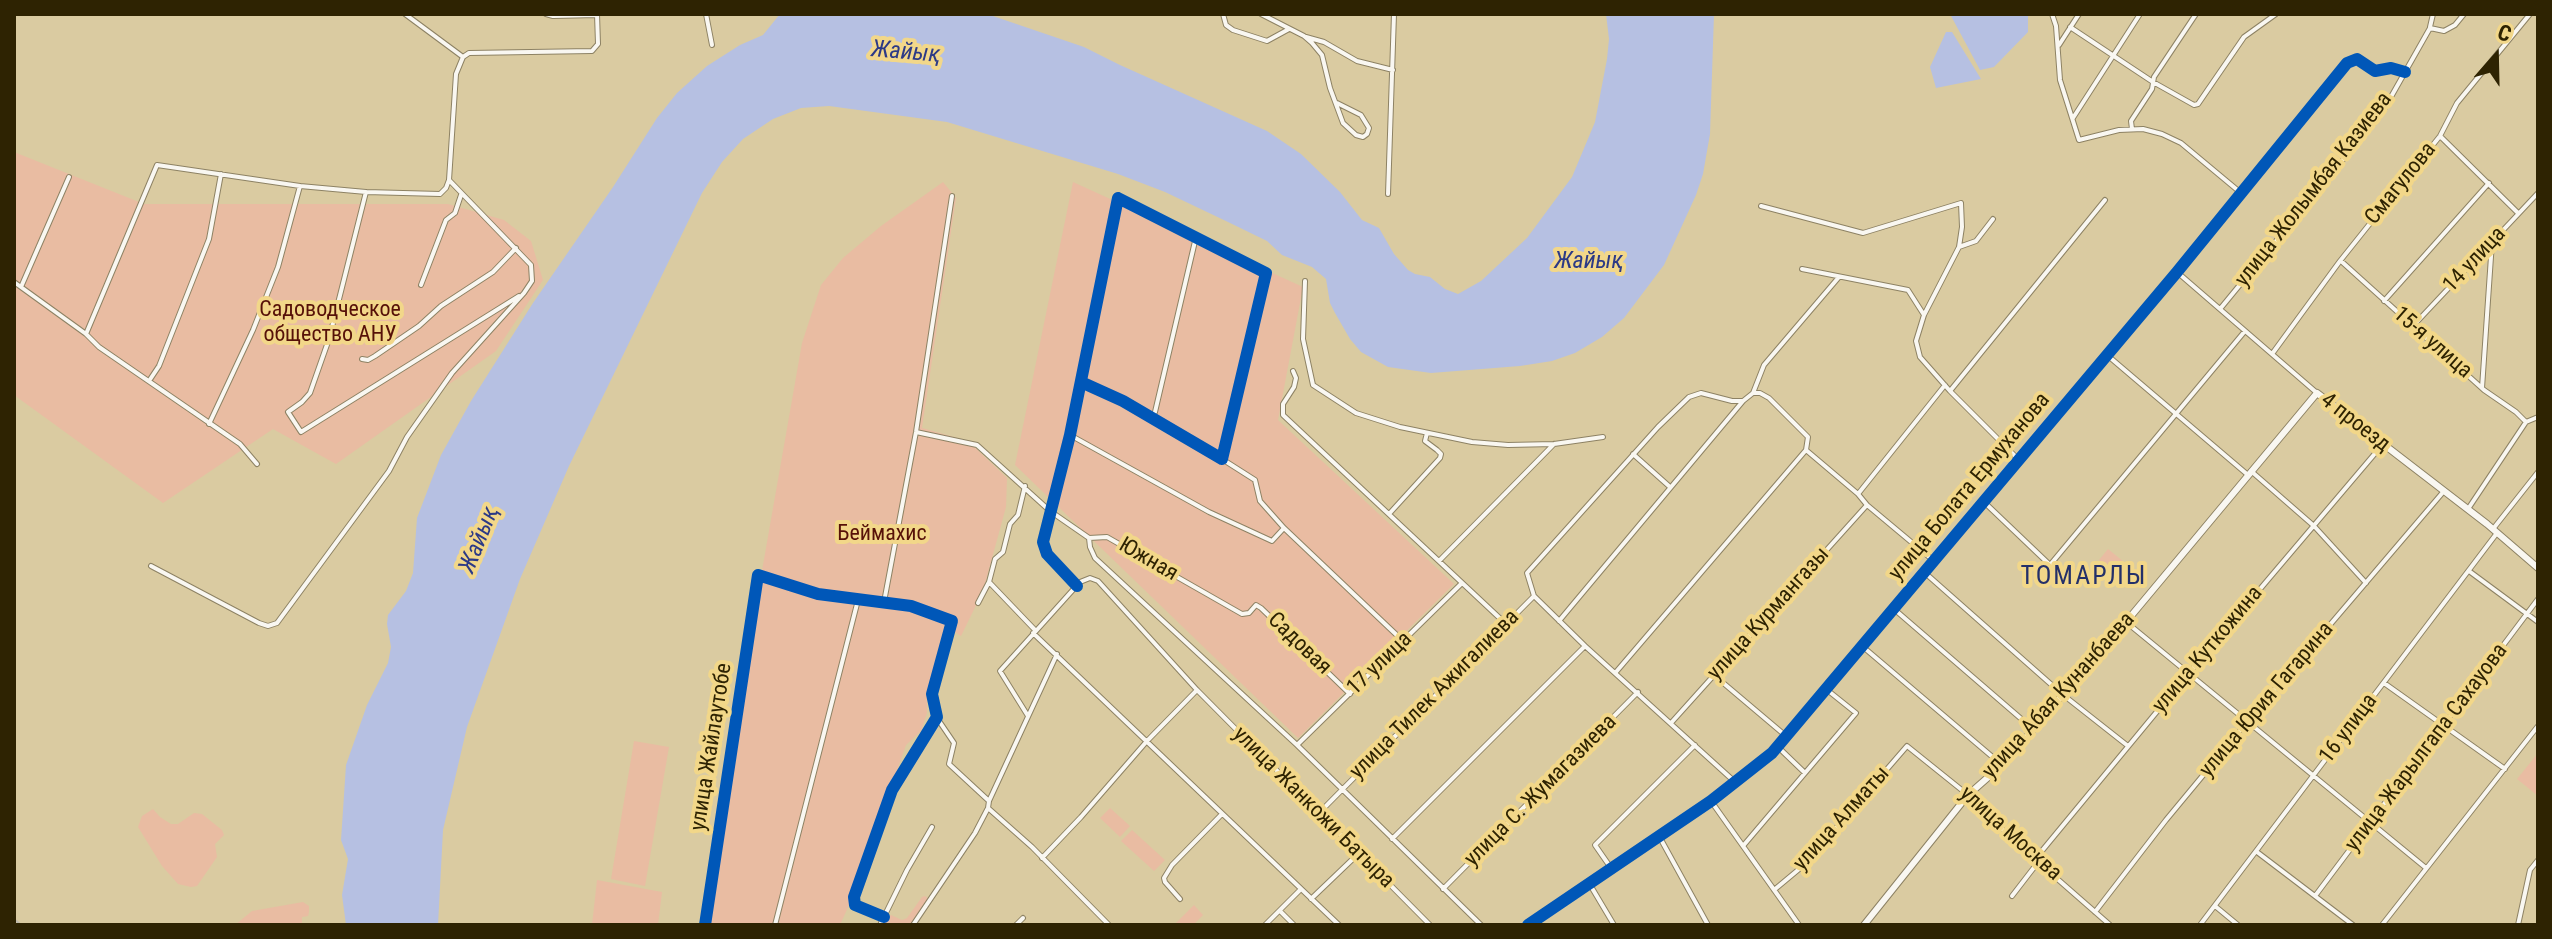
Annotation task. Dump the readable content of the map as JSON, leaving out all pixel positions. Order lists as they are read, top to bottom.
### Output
{
  "streets": {
    "street": [
      "Смагулова",
      "улица Жолымбая Казиева",
      "14 улица",
      "15-я улица",
      "4 проезд",
      "улица Болата Ермуханова",
      "Южная",
      "улица Курмангазы",
      "Садовая",
      "улица Куткожина",
      "17 улица",
      "улица Тилек Ажигалиева",
      "улица Абая Кунанбаева",
      "улица Юрия Гагарина",
      "16 улица",
      "улица Жайлаутобе",
      "улица Жарылгапа Сахауова",
      "улица С. Жумагазиева",
      "улица Жанкожи Батыра",
      "улица Алматы",
      "улица Москва"
    ]
  },
  "crossings": [
    ["Смагулова", "15-я улица"],
    ["Смагулова", "4 проезд"],
    ["улица Жолымбая Казиева", "4 проезд"],
    ["улица Жолымбая Казиева", "улица Болата Ермуханова"],
    ["14 улица", "15-я улица"],
    ["4 проезд", "улица Болата Ермуханова"],
    ["4 проезд", "улица Куткожина"],
    ["4 проезд", "улица Абая Кунанбаева"],
    ["4 проезд", "улица Юрия Гагарина"],
    ["4 проезд", "16 улица"],
    ["Южная", "Садовая"],
    ["Садовая", "17 улица"],
    ["улица Куткожина", "улица Москва"],
    ["улица Тилек Ажигалиева", "улица Жанкожи Батыра"],
    ["улица Абая Кунанбаева", "улица Москва"],
    ["улица Юрия Гагарина", "улица Москва"],
    ["улица Алматы", "улица Москва"]
  ],
  "districts": ["ТОМАРЛЫ"],
  "water": ["Жайық"],
  "parks": ["Садоводческое общество АНУ", "Беймахис"],
  "north": "top"
}
